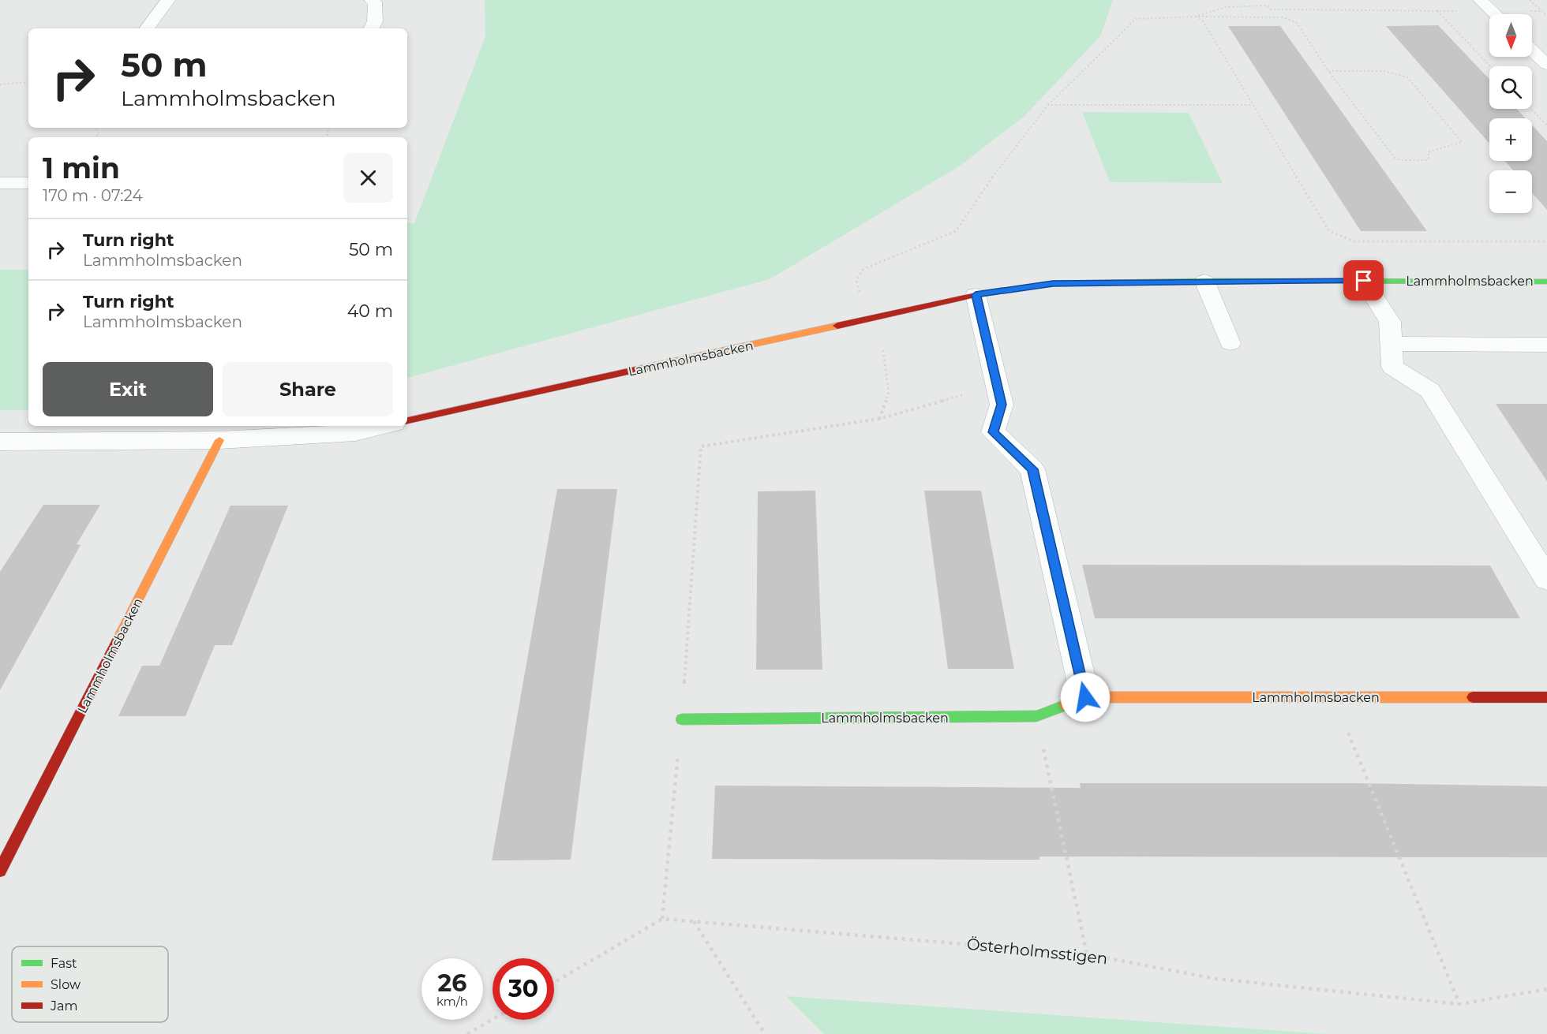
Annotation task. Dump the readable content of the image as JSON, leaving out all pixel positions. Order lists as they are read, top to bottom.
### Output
{
  "streets": {
    "street": ["Lammholmsbacken"],
    "path": ["Österholmsstigen"]
  },
  "legend": ["Fast", "Slow", "Jam"],
  "north": "bottom",
  "page": {
    "map_buttons": ["+", "−"],
    "turn": ["50 m", "Lammholmsbacken"],
    "heading": ["1 min", "170 m · 07:24"],
    "list": [
      {
        "name": "Turn right",
        "note": "Lammholmsbacken",
        "value": "50 m"
      },
      {
        "name": "Turn right",
        "note": "Lammholmsbacken",
        "value": "40 m"
      }
    ],
    "buttons": ["Exit", "Share"],
    "speed": "26 km/h",
    "limit": "30"
  }
}
